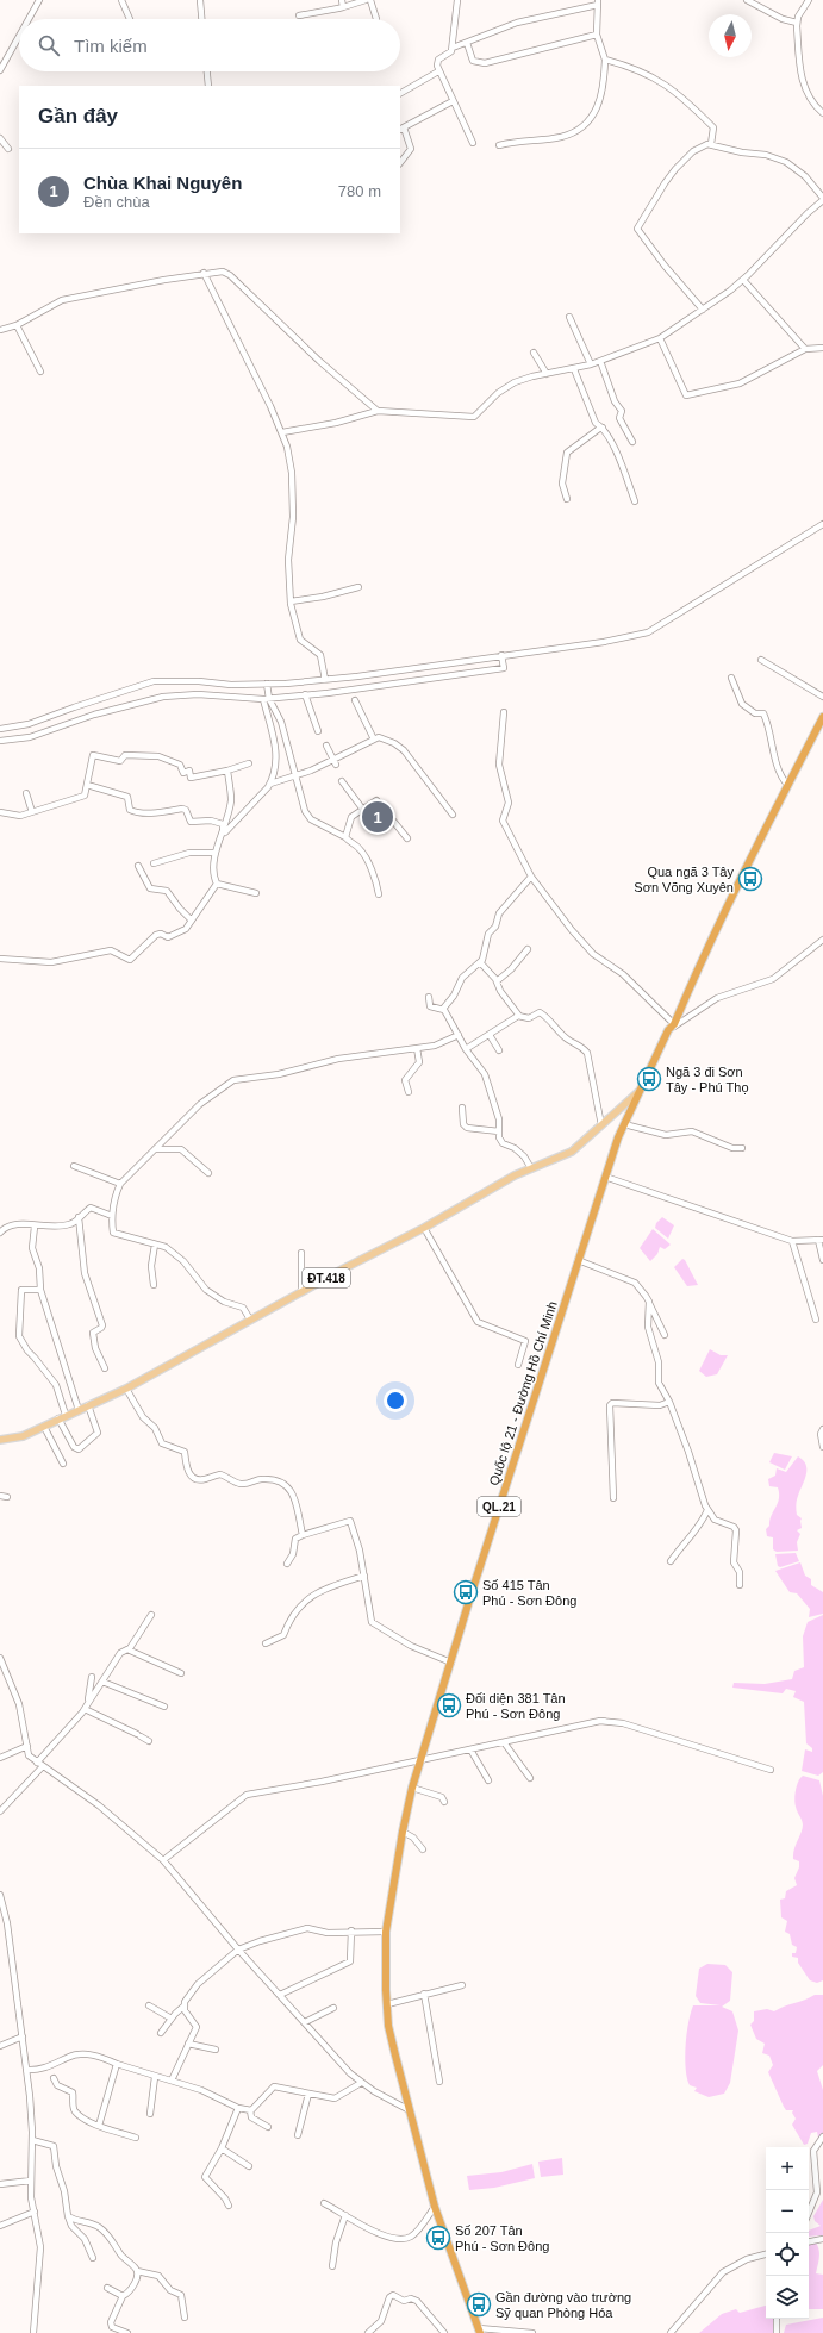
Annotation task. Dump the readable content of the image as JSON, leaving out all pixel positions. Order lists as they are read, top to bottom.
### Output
{
  "streets": {
    "highway": ["Quốc lộ 21 - Đường Hồ Chí Minh", "QL.21"],
    "main road": ["ĐT.418"]
  },
  "crossings": [
    ["ĐT.418", "Quốc lộ 21 - Đường Hồ Chí Minh"]
  ],
  "places": {
    "bus stop": [
      "Qua ngã 3 Tây Sơn Võng Xuyên",
      "Ngã 3 đi Sơn Tây - Phú Thọ",
      "Số 415 Tân Phú - Sơn Đông",
      "Đối diện 381 Tân Phú - Sơn Đông",
      "Số 207 Tân Phú - Sơn Đông",
      "Gần đường vào trường Sỹ quan Phòng Hóa"
    ]
  },
  "north": "bottom",
  "page": {
    "search": "Tìm kiếm",
    "heading": "Gần đây",
    "list": [
      {
        "mark": "1",
        "name": "Chùa Khai Nguyên",
        "note": "Đền chùa",
        "value": "780 m"
      }
    ],
    "pins": "1",
    "map_buttons": ["+", "−"]
  }
}
